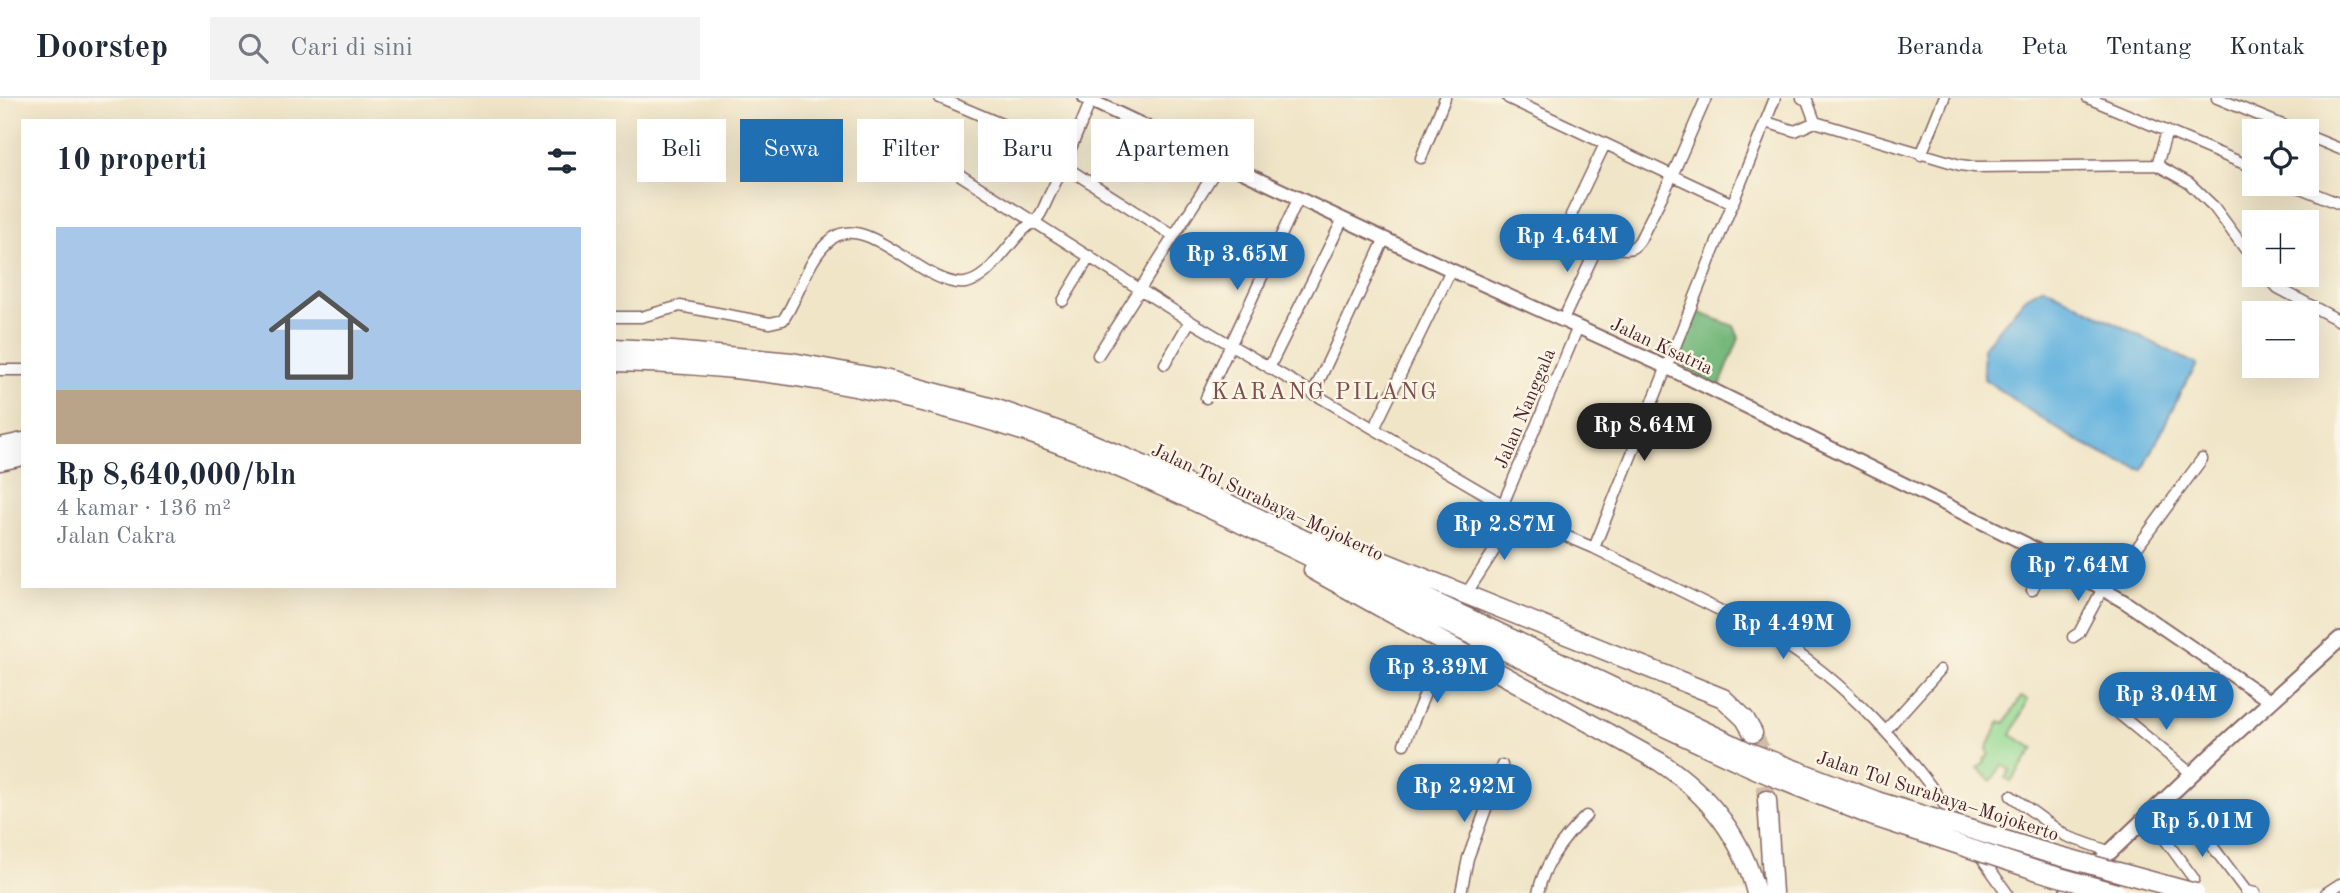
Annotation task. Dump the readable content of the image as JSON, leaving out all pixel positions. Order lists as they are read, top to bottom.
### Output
{
  "streets": {
    "highway": ["Jalan Tol Surabaya–Mojokerto"],
    "street": ["Jalan Ksatria", "Jalan Nanggala"]
  },
  "crossings": [
    ["Jalan Ksatria", "Jalan Nanggala"]
  ],
  "districts": ["KARANG PILANG"],
  "page": {
    "header": "Doorstep",
    "search": "Cari di sini",
    "nav": [
      "Beranda",
      "Peta",
      "Tentang",
      "Kontak"
    ],
    "map_buttons": ["+", "−"],
    "chip": [
      "Beli",
      "Sewa",
      "Filter",
      "Baru",
      "Apartemen"
    ],
    "heading": "10 properti",
    "list": [
      {
        "name": "Rp 8,640,000/bln",
        "note": "4 kamar · 136 m² · Jalan Cakra"
      }
    ],
    "price": [
      "Rp 4.64M",
      "Rp 3.65M",
      "Rp 8.64M",
      "Rp 2.87M",
      "Rp 7.64M",
      "Rp 4.49M",
      "Rp 3.39M",
      "Rp 3.04M",
      "Rp 2.92M",
      "Rp 5.01M"
    ]
  }
}
